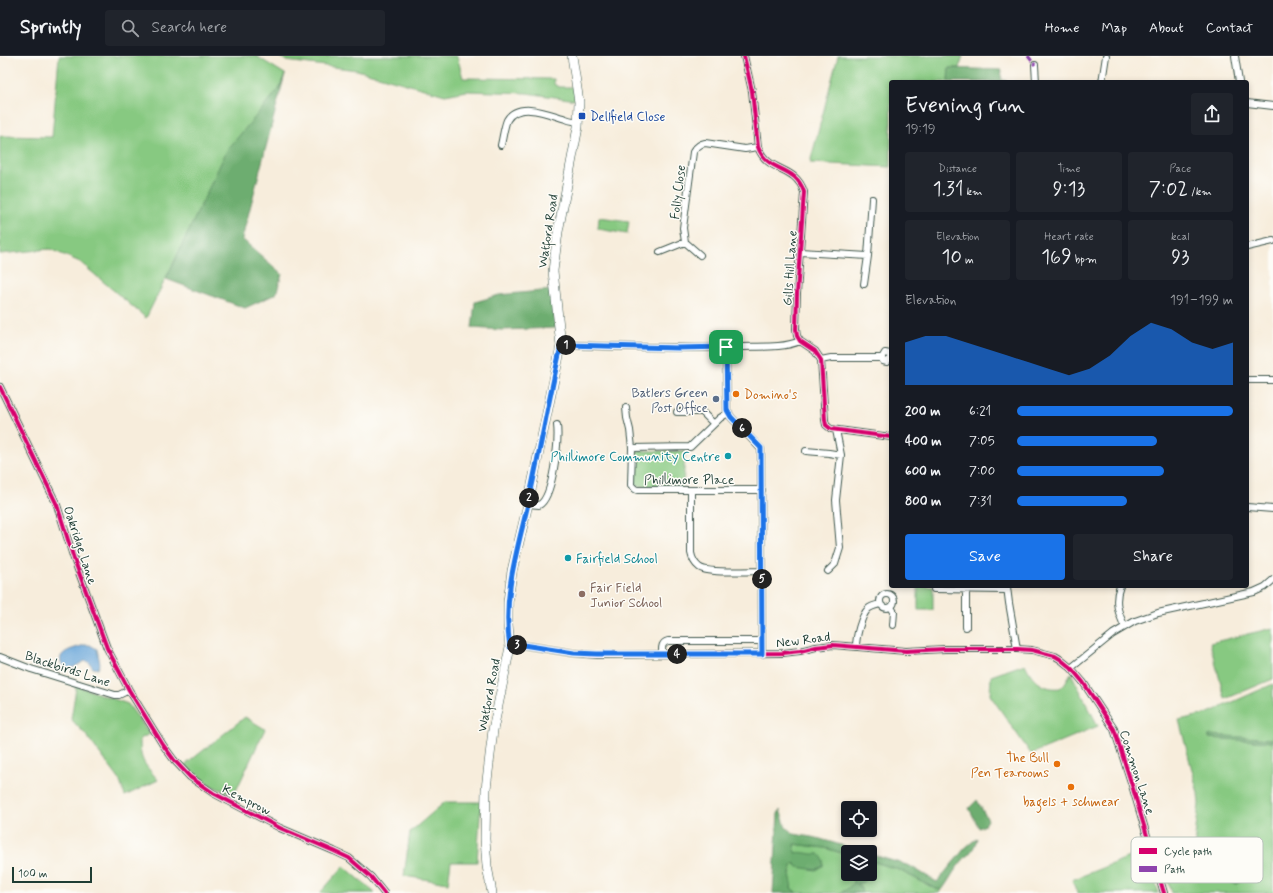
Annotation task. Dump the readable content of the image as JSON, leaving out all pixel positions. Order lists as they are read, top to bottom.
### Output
{
  "streets": {
    "main road": ["Watford Road"],
    "street": [
      "Folly Close",
      "Gills Hill Lane",
      "Phillimore Place",
      "Oakridge Lane",
      "New Road",
      "Blackbirds Lane",
      "Common Lane",
      "Kemprow"
    ]
  },
  "crossings": [
    ["Folly Close", "Gills Hill Lane"],
    ["Watford Road", "New Road"],
    ["Oakridge Lane", "Blackbirds Lane"],
    ["Oakridge Lane", "Kemprow"],
    ["New Road", "Common Lane"],
    ["Blackbirds Lane", "Kemprow"]
  ],
  "places": {
    "transit": ["Dellfield Close"],
    "other": [
      "Domino's",
      "Batlers Green Post Office",
      "Phillimore Community Centre",
      "Fairfield School",
      "Fair Field Junior School",
      "The Bull Pen Tearooms",
      "bagels + schmear"
    ]
  },
  "legend": ["Cycle path", "Path"],
  "scale_bar": "100 m",
  "page": {
    "header": "Sprintly",
    "search": "Search here",
    "nav": [
      "Home",
      "Map",
      "About",
      "Contact"
    ],
    "heading": ["Evening run", "19:19"],
    "stats": [
      ["Distance", "1.31 km"],
      ["Time", "9:13"],
      ["Pace", "7:02 /km"],
      ["Elevation", "10 m"],
      ["Heart rate", "169 bpm"],
      ["kcal", "93"]
    ],
    "chart": ["Elevation", "191–199 m"],
    "pins": [
      "1",
      "6",
      "2",
      "5",
      "3",
      "4"
    ],
    "list": [
      {
        "name": "200 m",
        "note": "6:21"
      },
      {
        "name": "400 m",
        "note": "7:05"
      },
      {
        "name": "600 m",
        "note": "7:00"
      },
      {
        "name": "800 m",
        "note": "7:31"
      }
    ],
    "buttons": ["Save", "Share"],
    "scale": "100 m"
  }
}
